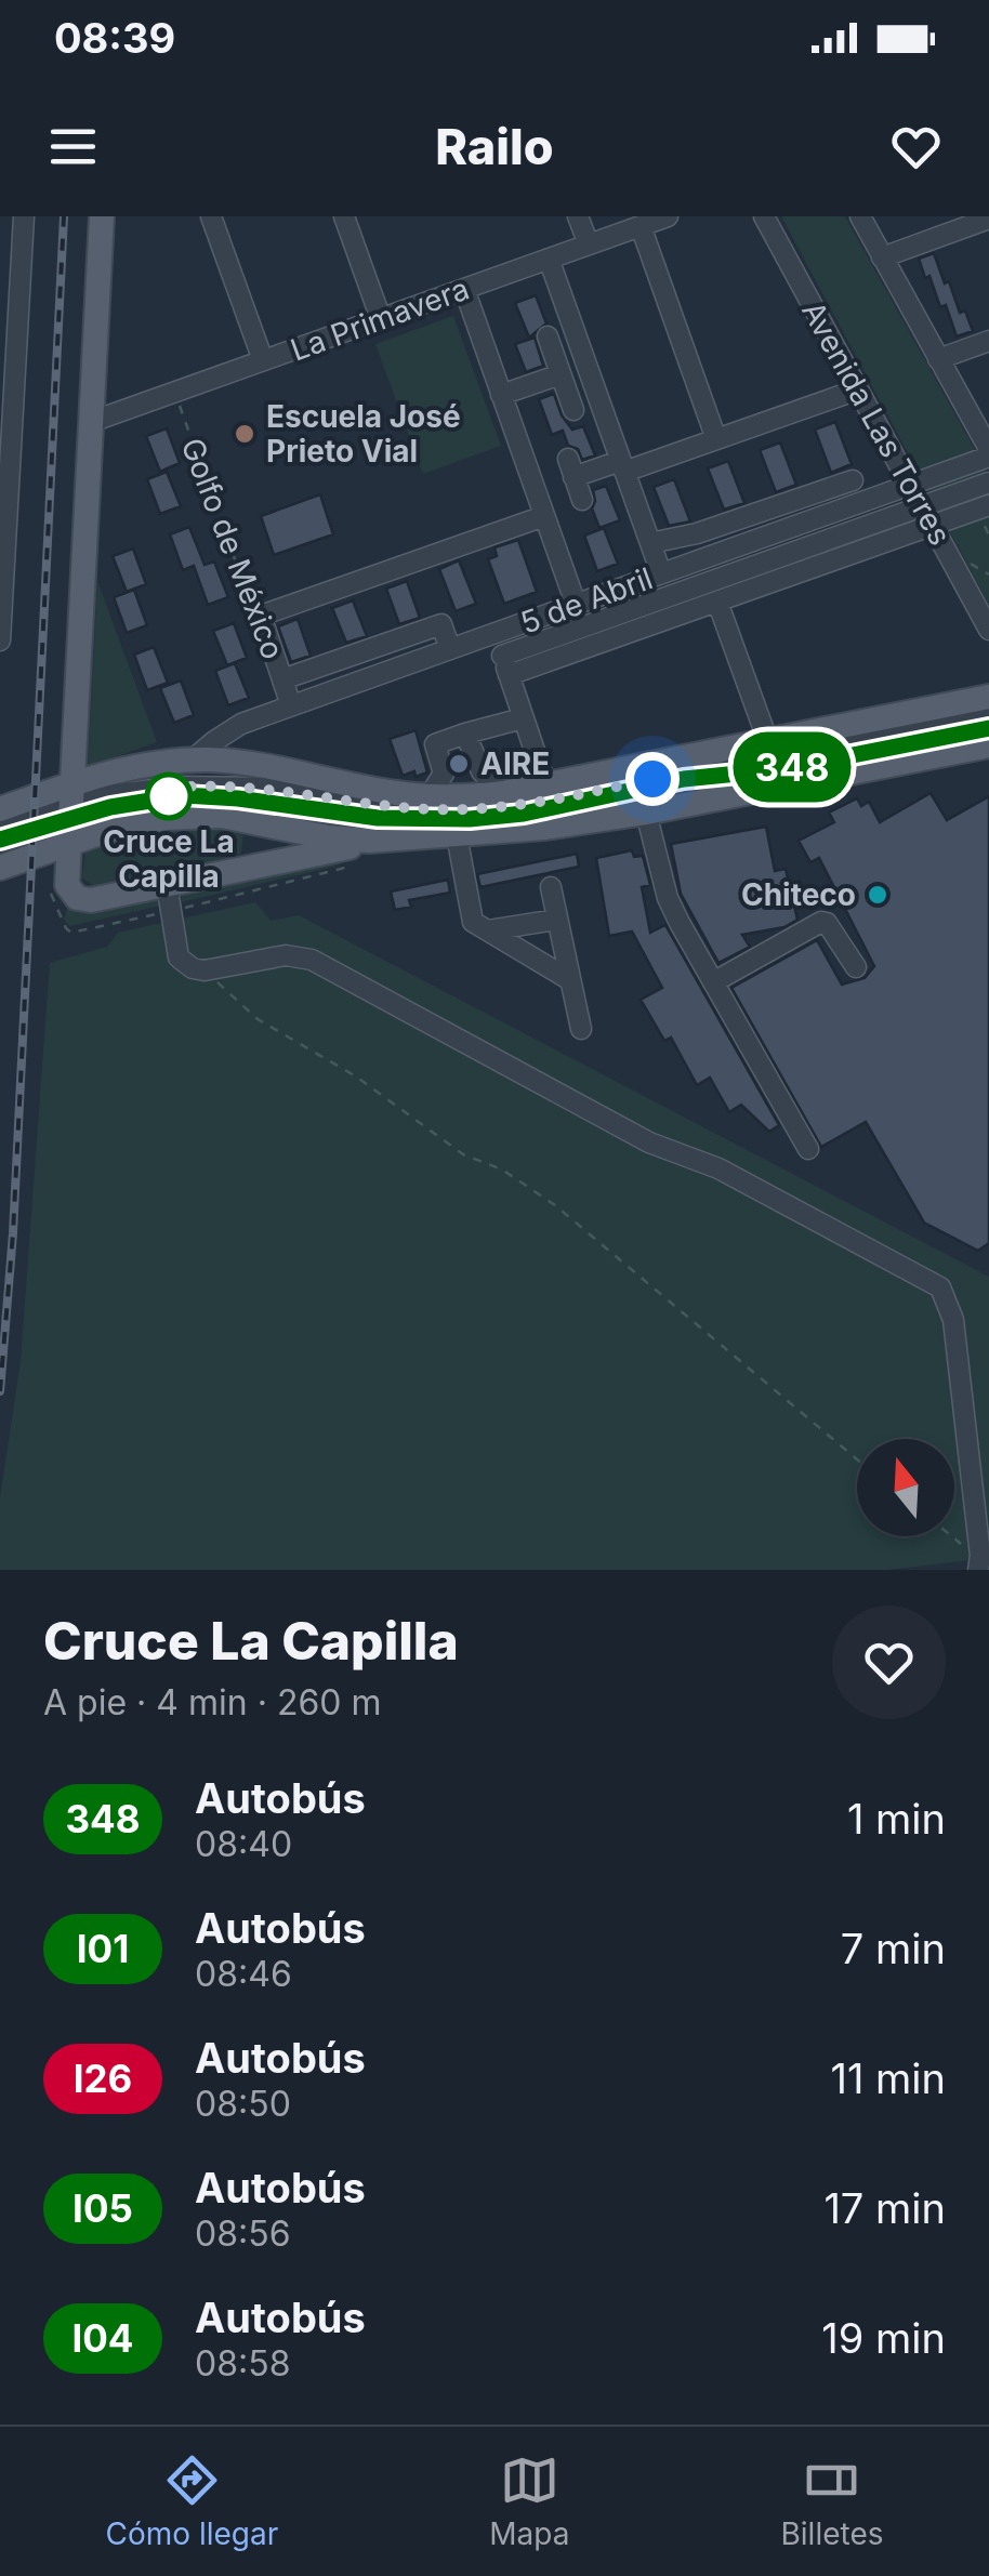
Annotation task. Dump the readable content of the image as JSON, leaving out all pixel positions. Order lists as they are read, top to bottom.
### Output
{
  "streets": {
    "street": [
      "La Primavera",
      "Avenida Las Torres",
      "Golfo de México",
      "5 de Abril"
    ]
  },
  "crossings": [
    ["La Primavera", "Golfo de México"],
    ["Avenida Las Torres", "5 de Abril"],
    ["Golfo de México", "5 de Abril"]
  ],
  "places": [
    "Escuela José Prieto Vial",
    "AIRE",
    "Cruce La Capilla",
    "Chiteco"
  ],
  "lines": ["bus line 348"],
  "north": "top",
  "page": {
    "status": "08:39",
    "header": "Railo",
    "on_map": "348",
    "heading": ["Cruce La Capilla", "A pie · 4 min · 260 m"],
    "list": [
      {
        "mark": "348",
        "name": "Autobús",
        "note": "08:40",
        "value": "1 min"
      },
      {
        "mark": "I01",
        "name": "Autobús",
        "note": "08:46",
        "value": "7 min"
      },
      {
        "mark": "I26",
        "name": "Autobús",
        "note": "08:50",
        "value": "11 min"
      },
      {
        "mark": "I05",
        "name": "Autobús",
        "note": "08:56",
        "value": "17 min"
      },
      {
        "mark": "I04",
        "name": "Autobús",
        "note": "08:58",
        "value": "19 min"
      }
    ],
    "tabs": ["Cómo llegar", "Mapa", "Billetes"]
  }
}
